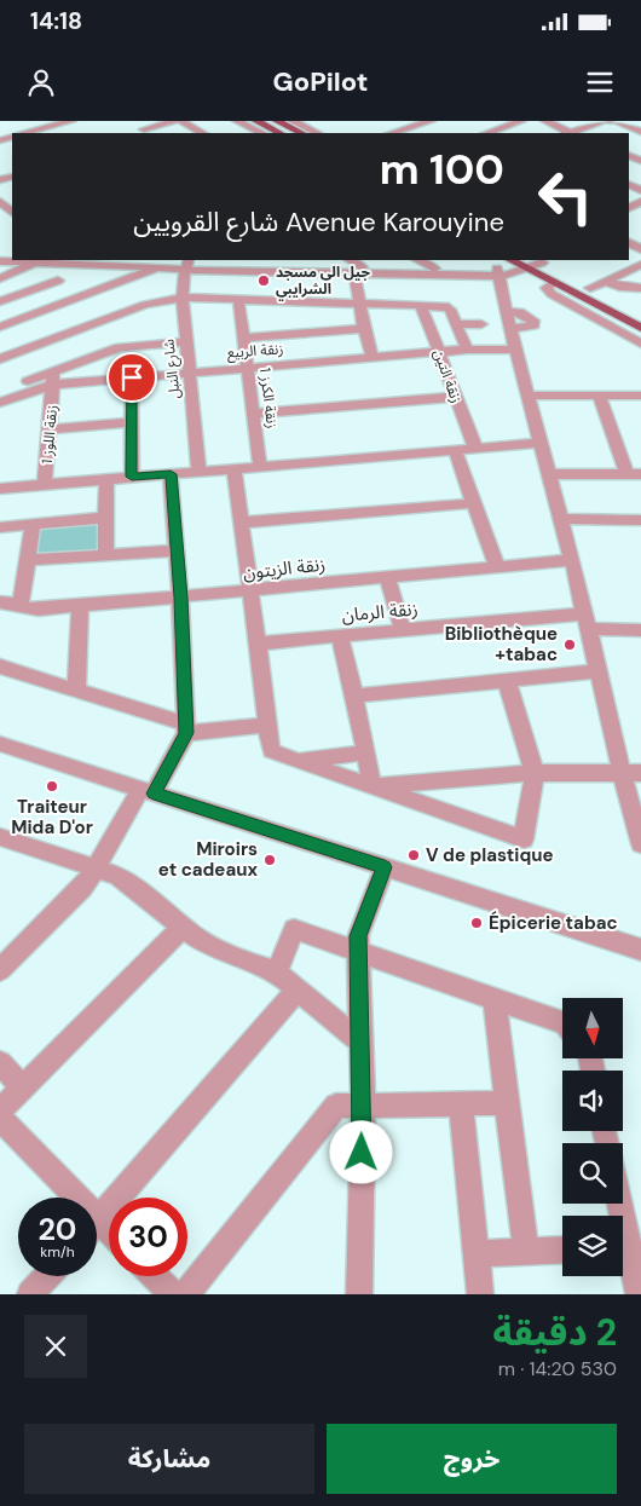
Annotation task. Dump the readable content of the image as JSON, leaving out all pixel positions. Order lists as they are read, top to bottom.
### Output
{
  "streets": {
    "street": [
      "زنقة الربيع",
      "شارع النبل",
      "زنقة التين",
      "زنقة الكرز 1",
      "زنقة اللوز 1",
      "زنقة الزيتون",
      "زنقة الرمان"
    ]
  },
  "crossings": [
    ["زنقة الربيع", "شارع النبل"],
    ["زنقة الربيع", "زنقة التين"],
    ["زنقة الربيع", "زنقة الكرز 1"],
    ["زنقة الربيع", "زنقة اللوز 1"]
  ],
  "places": [
    "جيل الي مسجد الشرايبي",
    "Bibliothèque +tabac",
    "Traiteur Mida D'or",
    "V de plastique",
    "Miroirs et cadeaux",
    "Épicerie tabac"
  ],
  "north": "bottom",
  "page": {
    "status": "14:18",
    "header": "GoPilot",
    "turn": ["100 m", "Avenue Karouyine شارع القرويين"],
    "speed": "20 km/h",
    "limit": "30",
    "heading": ["2 دقيقة", "530 m · 14:20"],
    "buttons": ["خروج", "مشاركة"]
  }
}
